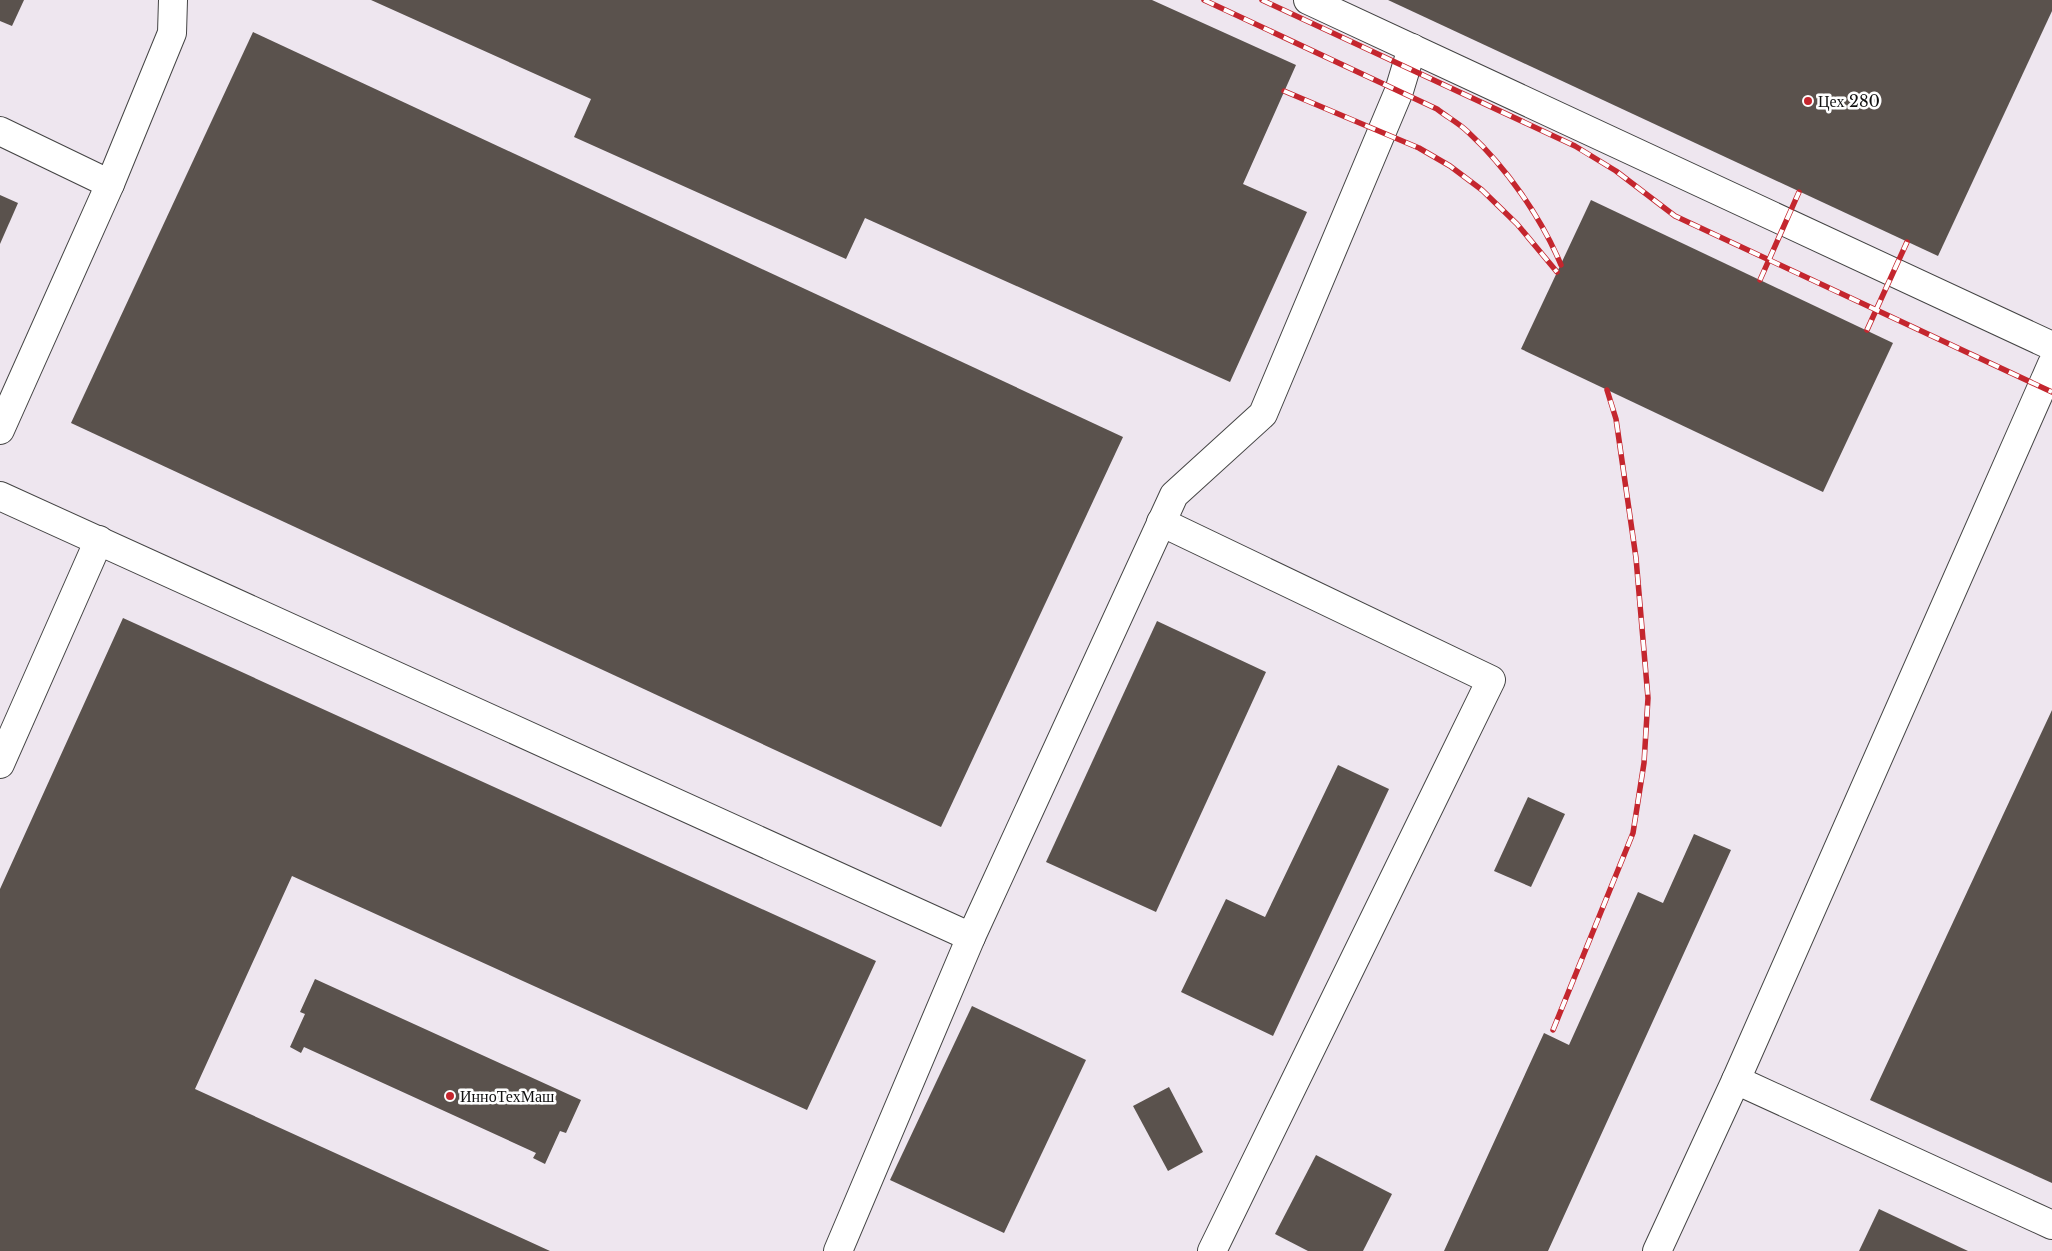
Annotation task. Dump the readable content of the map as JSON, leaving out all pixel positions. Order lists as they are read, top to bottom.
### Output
{
  "places": ["Цех 280", "ИнноТехМаш"]
}
